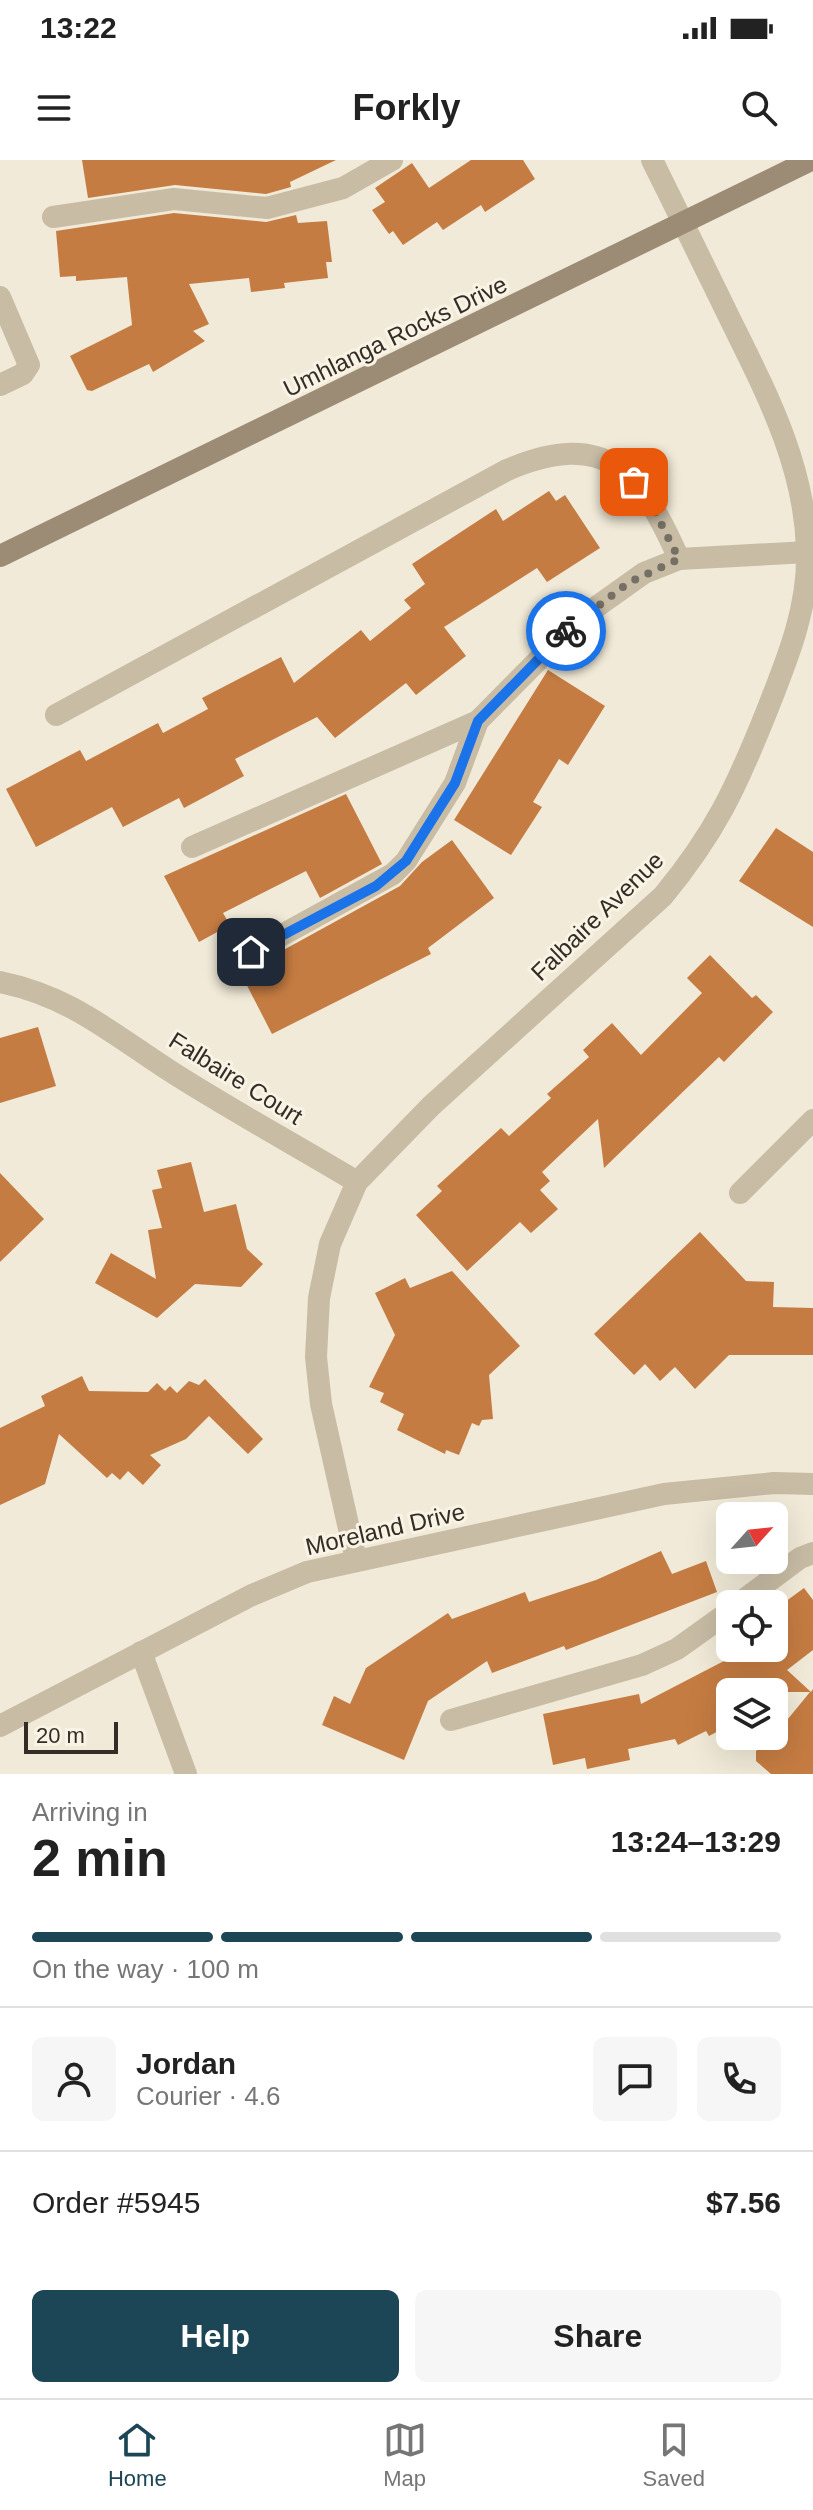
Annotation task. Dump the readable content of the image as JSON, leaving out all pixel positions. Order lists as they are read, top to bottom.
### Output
{
  "streets": {
    "main road": ["Umhlanga Rocks Drive"],
    "street": ["Falbaire Avenue", "Falbaire Court", "Moreland Drive"]
  },
  "crossings": [
    ["Umhlanga Rocks Drive", "Falbaire Avenue"],
    ["Falbaire Avenue", "Falbaire Court"],
    ["Falbaire Avenue", "Moreland Drive"]
  ],
  "scale_bar": "20 m",
  "north": "top right",
  "page": {
    "status": "13:22",
    "header": "Forkly",
    "scale": "20 m",
    "heading": ["2 min", "Arriving in", "13:24–13:29"],
    "panel": [
      "Jordan",
      "Courier · 4.6",
      "Order #5945",
      "$7.56"
    ],
    "bar": "On the way · 100 m",
    "buttons": ["Help", "Share"],
    "tabs": ["Home", "Map", "Saved"]
  }
}
